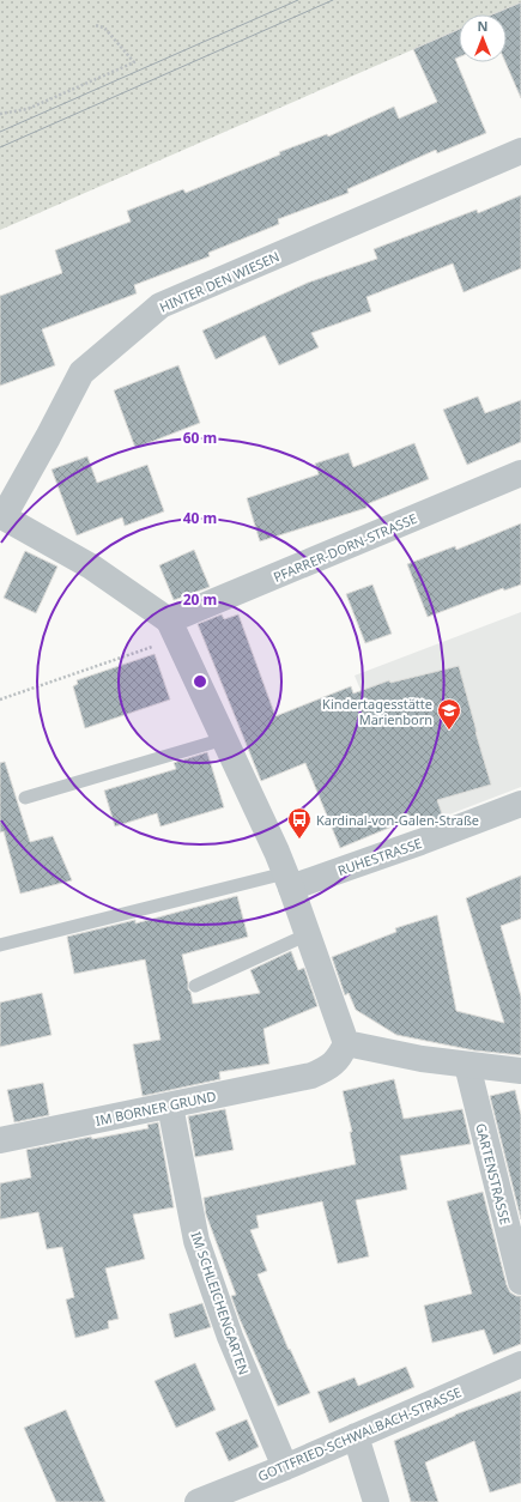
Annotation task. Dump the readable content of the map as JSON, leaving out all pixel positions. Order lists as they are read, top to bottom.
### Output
{
  "streets": {
    "street": [
      "HINTER DEN WIESEN",
      "PFARRER-DORN-STRASSE",
      "RUHESTRASSE",
      "IM BORNER GRUND",
      "GARTENSTRASSE",
      "IM SCHLEICHENGARTEN",
      "GOTTFRIED-SCHWALBACH-STRASSE"
    ]
  },
  "crossings": [
    ["IM BORNER GRUND", "IM SCHLEICHENGARTEN"],
    ["IM SCHLEICHENGARTEN", "GOTTFRIED-SCHWALBACH-STRASSE"]
  ],
  "places": {
    "school or university": ["Kindertagesstätte Marienborn"],
    "bus stop": ["Kardinal-von-Galen-Straße"]
  },
  "north": "top",
  "rings": ["60 m", "40 m", "20 m"]
}
